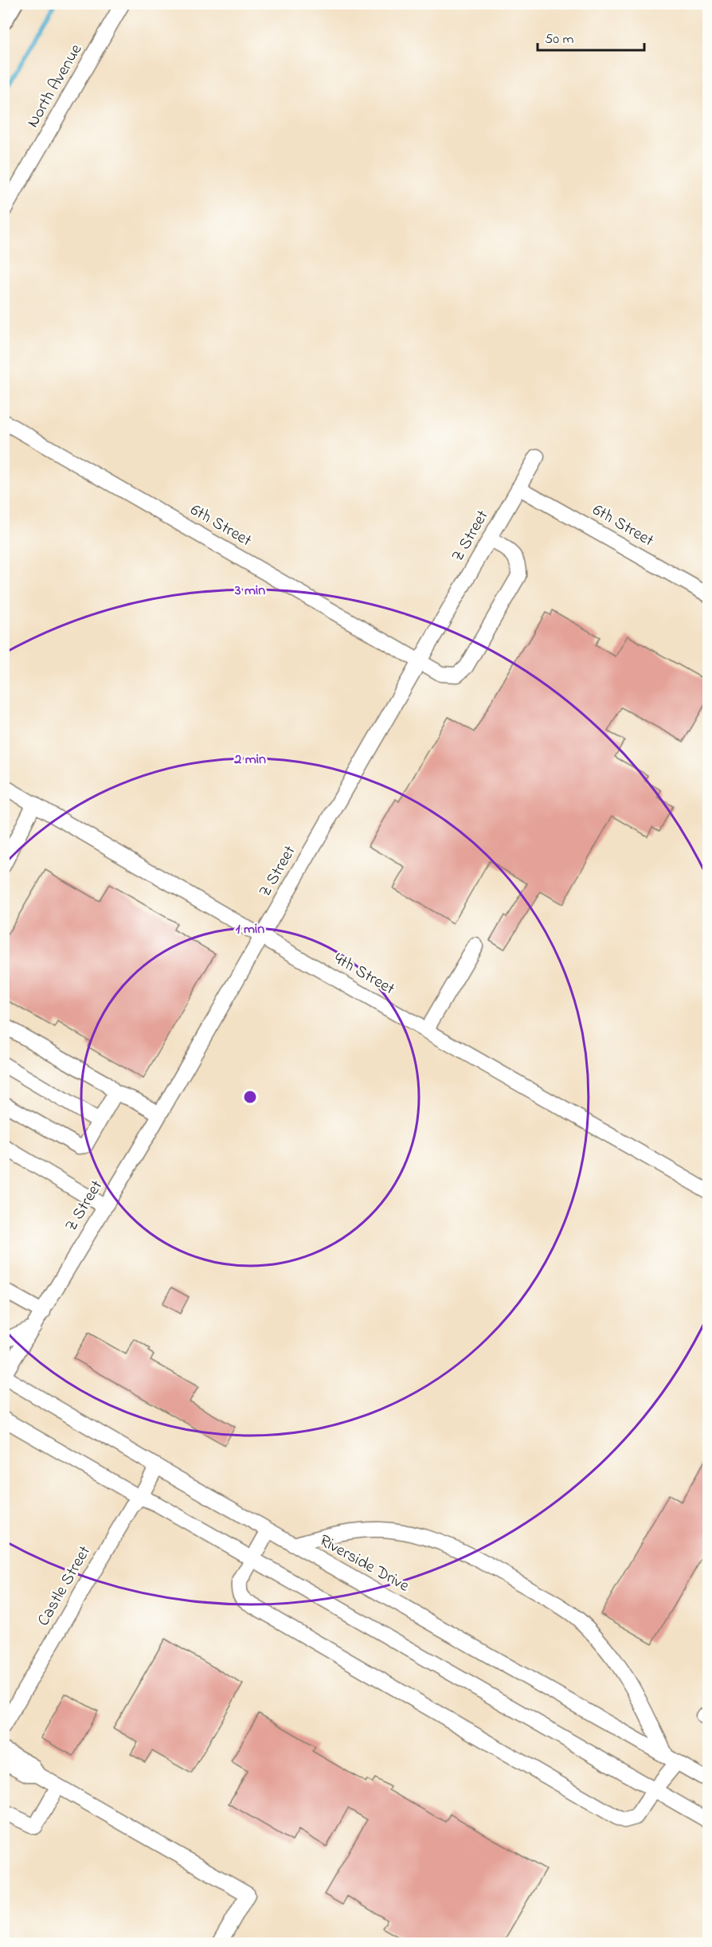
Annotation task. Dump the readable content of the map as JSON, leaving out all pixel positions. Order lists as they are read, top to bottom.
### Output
{
  "streets": {
    "street": [
      "North Avenue",
      "6th Street",
      "Z Street",
      "4th Street",
      "Riverside Drive",
      "Castle Street"
    ]
  },
  "crossings": [
    ["6th Street", "Z Street"],
    ["Z Street", "4th Street"],
    ["Z Street", "Riverside Drive"],
    ["Riverside Drive", "Castle Street"]
  ],
  "scale_bar": "50 m",
  "rings": ["3 min", "2 min", "1 min"]
}
